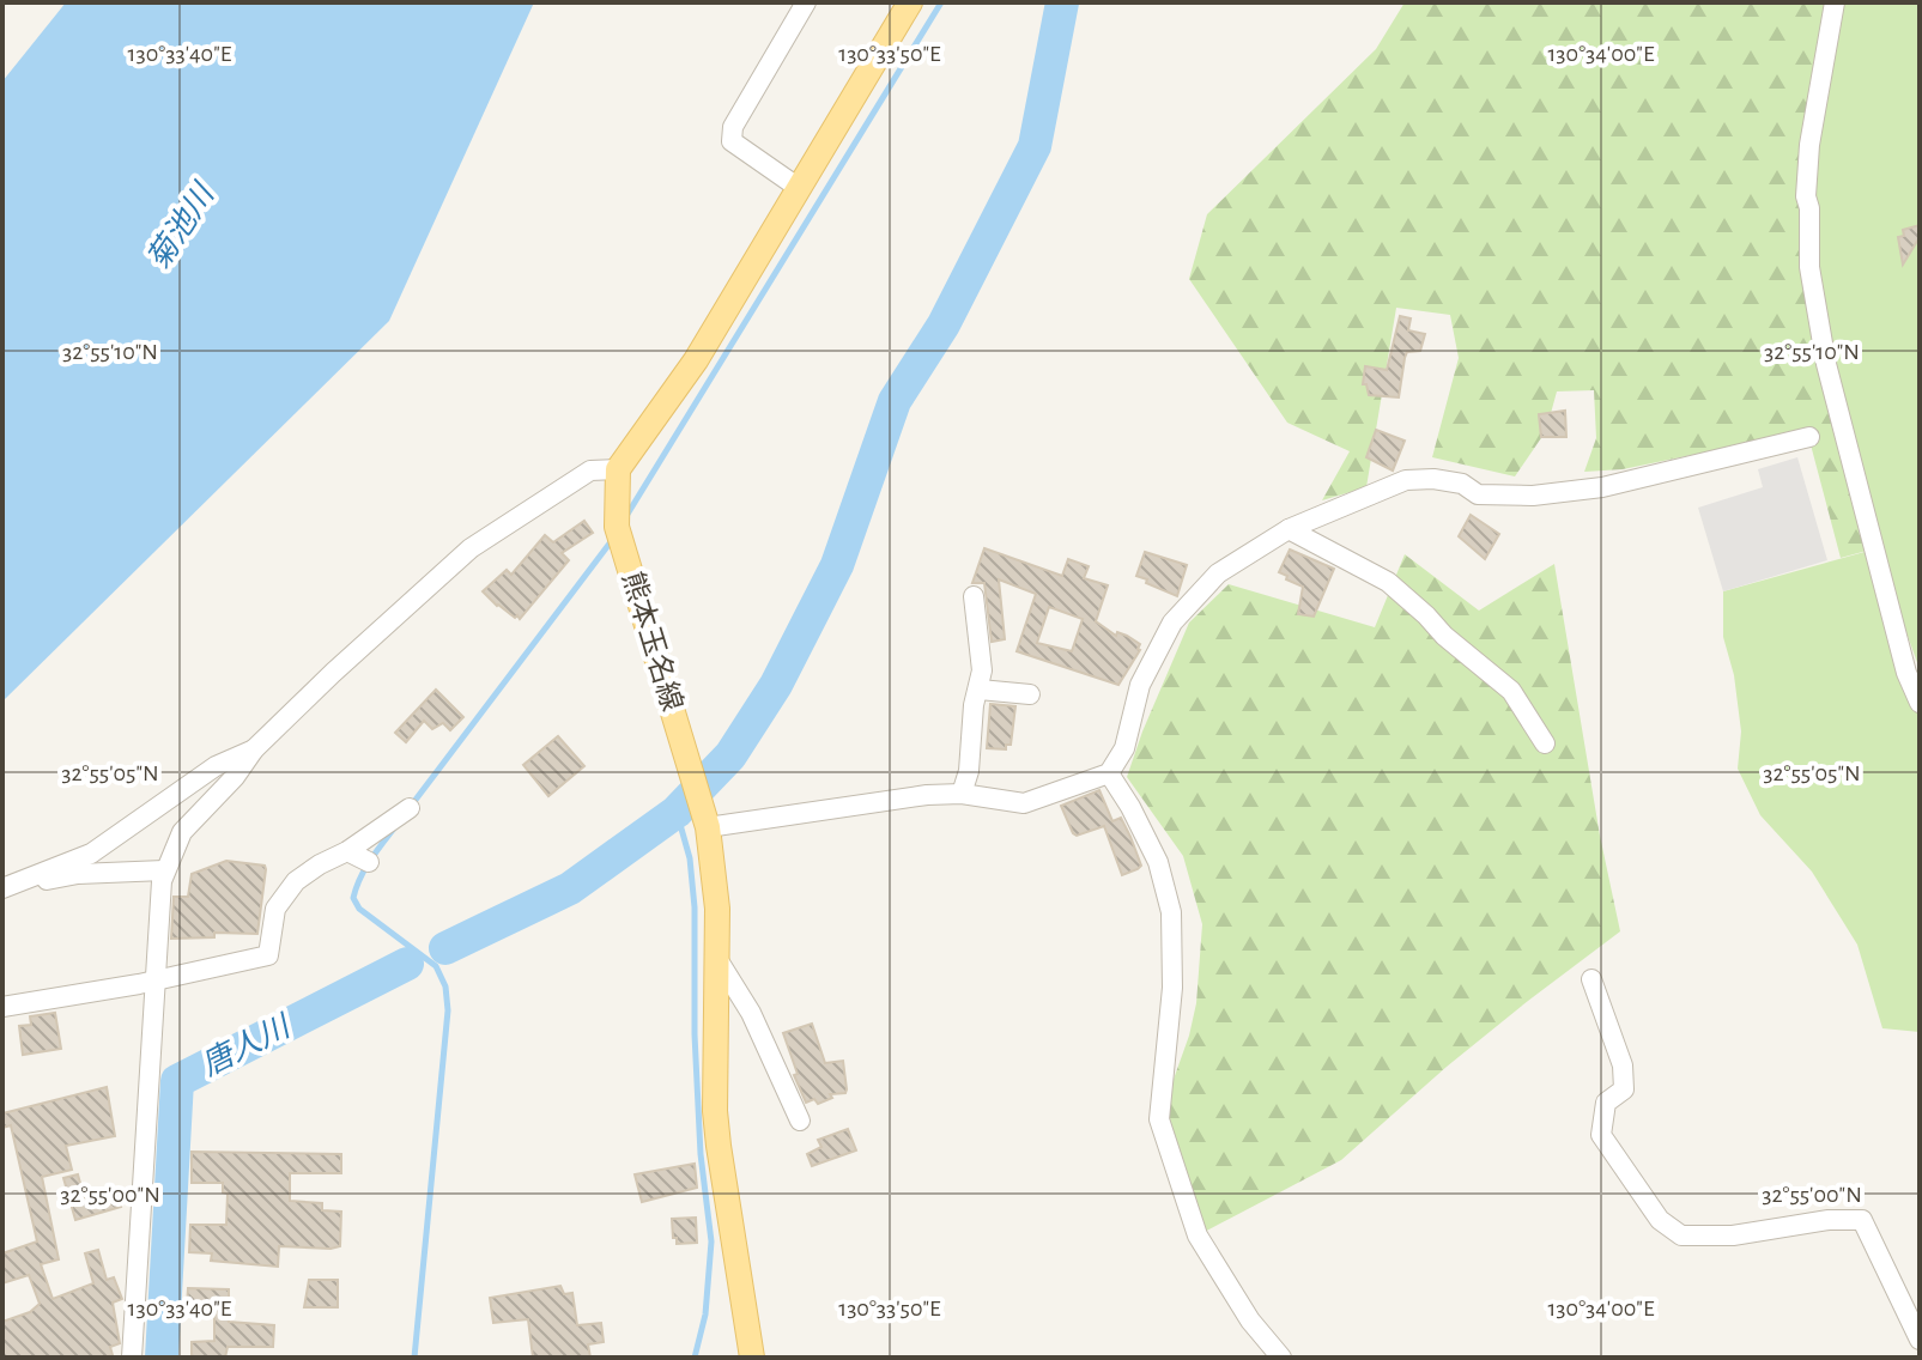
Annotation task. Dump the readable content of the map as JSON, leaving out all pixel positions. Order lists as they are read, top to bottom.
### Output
{
  "streets": {
    "main road": ["熊本玉名線"]
  },
  "water": ["菊池川", "唐人川"],
  "coordinates": [
    "130°33'40\"E",
    "130°33'50\"E",
    "130°34'00\"E",
    "32°55'10\"N",
    "32°55'05\"N",
    "32°55'00\"N"
  ]
}
